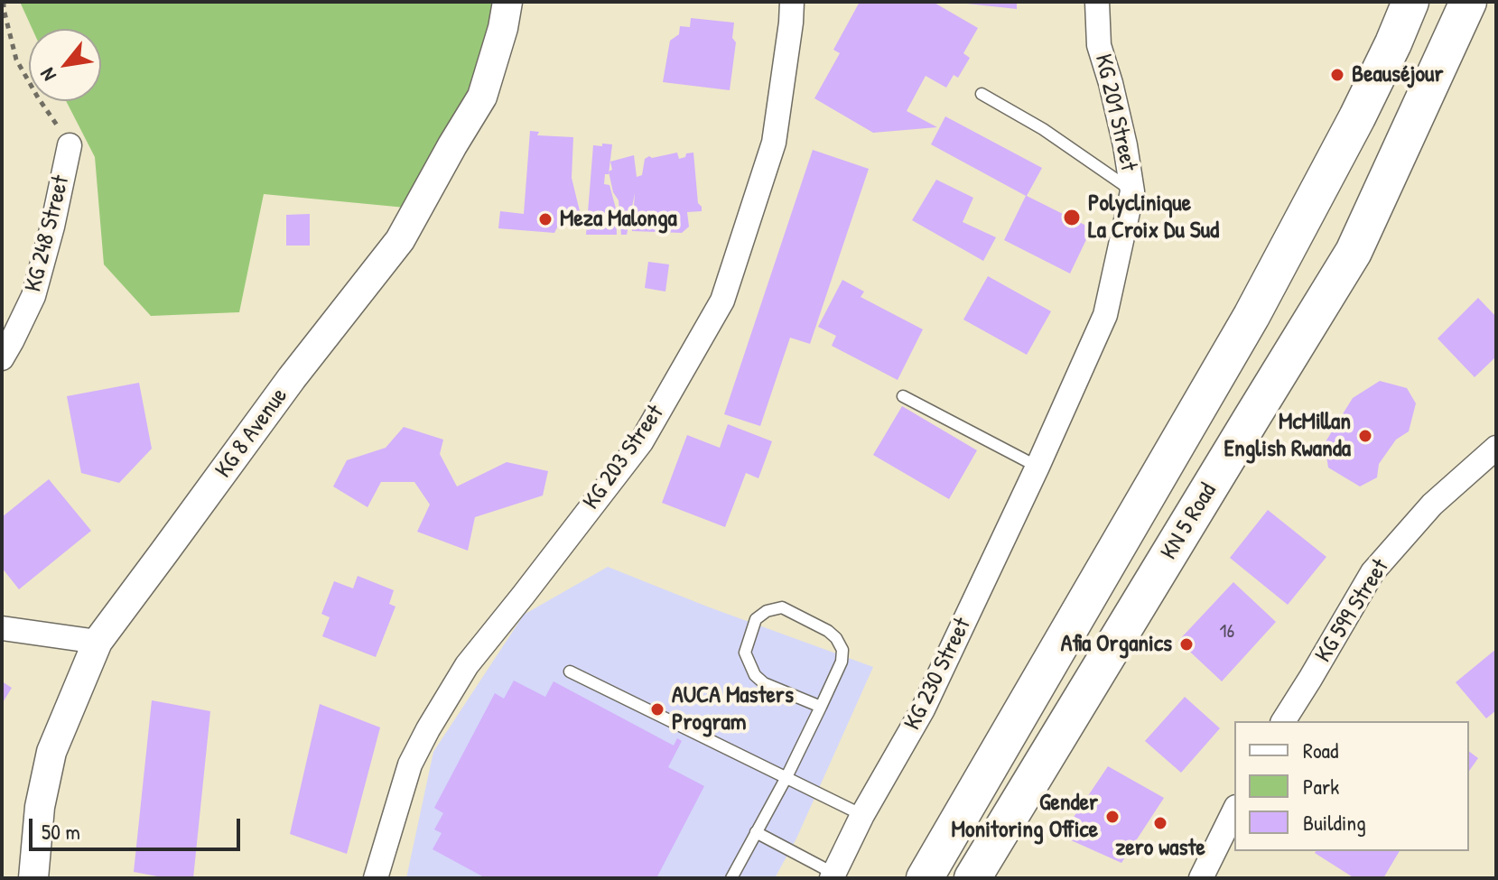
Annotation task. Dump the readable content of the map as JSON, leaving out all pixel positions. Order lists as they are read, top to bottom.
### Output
{
  "streets": {
    "main road": ["KN 5 Road"],
    "street": [
      "KG 201 Street",
      "KG 248 Street",
      "KG 8 Avenue",
      "KG 203 Street",
      "KG 599 Street",
      "KG 230 Street"
    ]
  },
  "crossings": [
    ["KG 201 Street", "KG 230 Street"]
  ],
  "places": [
    "Beauséjour",
    "Polyclinique La Croix Du Sud",
    "Meza Malonga",
    "McMillan English Rwanda",
    "Afia Organics",
    "AUCA Masters Program",
    "Gender Monitoring Office",
    "zero waste"
  ],
  "house_numbers": ["16"],
  "legend": ["Road", "Park", "Building"],
  "scale_bar": "50 m",
  "north": "bottom left"
}
